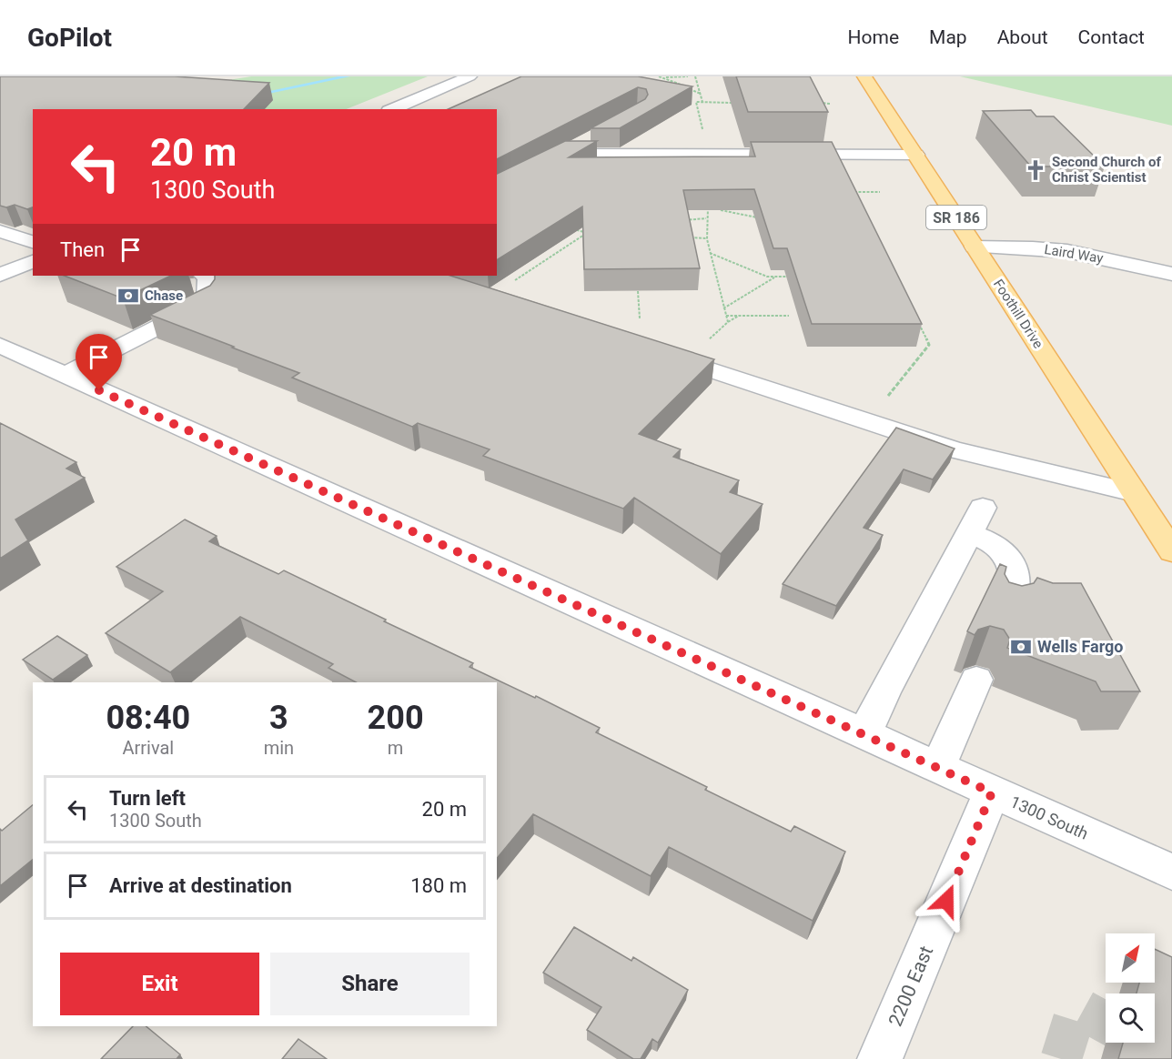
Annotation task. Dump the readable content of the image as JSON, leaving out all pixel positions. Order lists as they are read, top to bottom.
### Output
{
  "streets": {
    "main road": ["SR 186", "Foothill Drive"],
    "street": ["Laird Way", "1300 South", "2200 East"]
  },
  "crossings": [
    ["Laird Way", "Foothill Drive"],
    ["1300 South", "2200 East"]
  ],
  "places": {
    "church": ["Second Church of Christ Scientist"],
    "bank": ["Chase", "Wells Fargo"]
  },
  "north": "top right",
  "page": {
    "header": "GoPilot",
    "nav": [
      "Home",
      "Map",
      "About",
      "Contact"
    ],
    "turn": ["20 m", "1300 South"],
    "then": "Then",
    "eta": [
      "08:40",
      "Arrival",
      "3",
      "min",
      "200",
      "m"
    ],
    "list": [
      {
        "name": "Turn left",
        "note": "1300 South",
        "value": "20 m"
      },
      {
        "name": "Arrive at destination",
        "value": "180 m"
      }
    ],
    "buttons": ["Exit", "Share"]
  }
}
